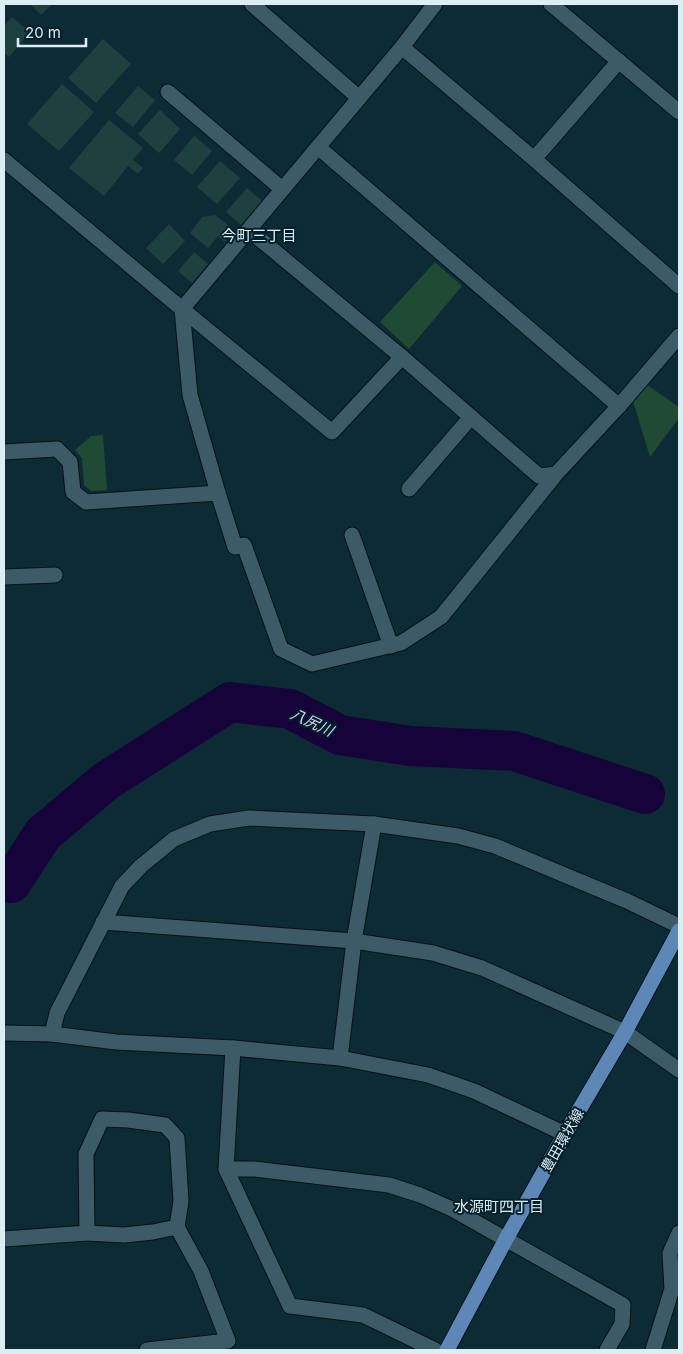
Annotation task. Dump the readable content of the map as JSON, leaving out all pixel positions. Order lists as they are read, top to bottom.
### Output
{
  "streets": {
    "main road": ["豊田環状線"]
  },
  "districts": ["今町三丁目", "水源町四丁目"],
  "water": ["八尻川"],
  "scale_bar": "20 m"
}
